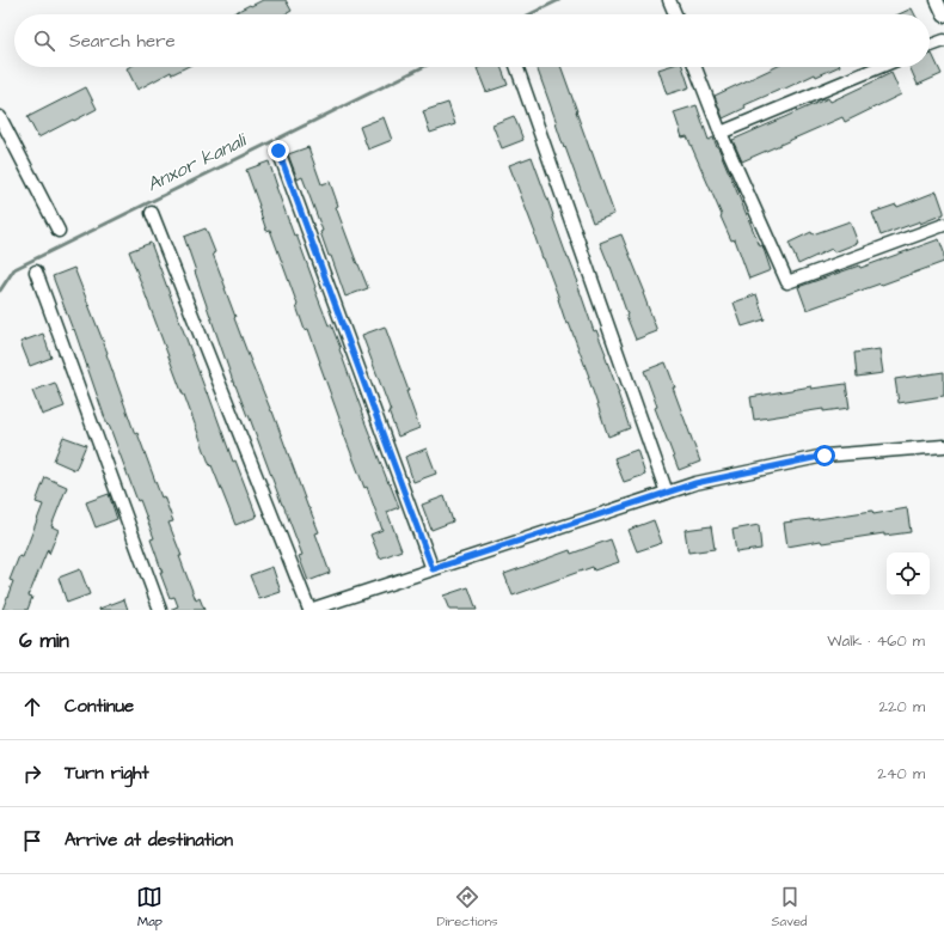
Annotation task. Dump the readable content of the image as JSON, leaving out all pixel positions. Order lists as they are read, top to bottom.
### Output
{
  "water": ["Anxor kanali"],
  "page": {
    "search": "Search here",
    "heading": ["6 min", "Walk · 460 m"],
    "list": [
      ["Continue", "220 m"],
      ["Turn right", "240 m"],
      "Arrive at destination"
    ],
    "nav": ["Map", "Directions", "Saved"]
  }
}
